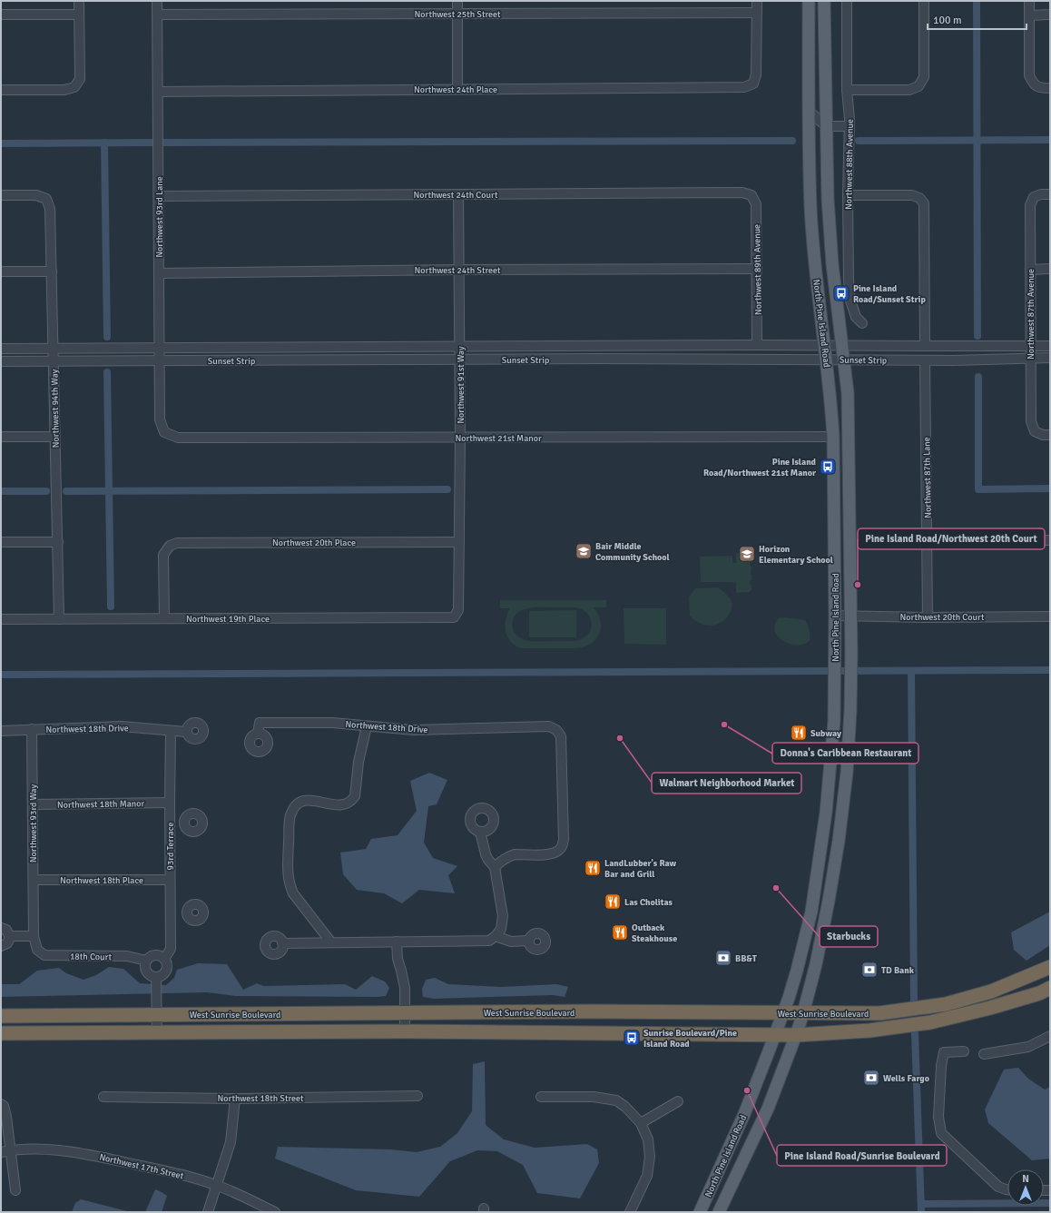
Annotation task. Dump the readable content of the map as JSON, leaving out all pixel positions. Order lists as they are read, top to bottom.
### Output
{
  "streets": {
    "highway": ["West Sunrise Boulevard"],
    "main road": ["North Pine Island Road"],
    "street": [
      "Northwest 25th Street",
      "Northwest 24th Place",
      "Northwest 88th Avenue",
      "Northwest 24th Court",
      "Northwest 93rd Lane",
      "Northwest 24th Street",
      "Northwest 89th Avenue",
      "Northwest 87th Avenue",
      "Sunset Strip",
      "Northwest 91st Way",
      "Northwest 94th Way",
      "Northwest 21st Manor",
      "Northwest 87th Lane",
      "Northwest 20th Place",
      "Northwest 20th Court",
      "Northwest 19th Place",
      "Northwest 18th Drive",
      "Northwest 18th Manor",
      "Northwest 93rd Way",
      "93rd Terrace",
      "Northwest 18th Place",
      "18th Court",
      "Northwest 18th Street",
      "Northwest 17th Street"
    ]
  },
  "crossings": [
    ["Northwest 25th Street", "Northwest 24th Place"],
    ["Northwest 25th Street", "Northwest 93rd Lane"],
    ["Northwest 24th Place", "Northwest 93rd Lane"],
    ["Northwest 24th Court", "Northwest 93rd Lane"],
    ["Northwest 24th Court", "Northwest 89th Avenue"],
    ["Northwest 24th Court", "Northwest 91st Way"],
    ["Northwest 93rd Lane", "Northwest 24th Street"],
    ["Northwest 93rd Lane", "Sunset Strip"],
    ["Northwest 93rd Lane", "Northwest 21st Manor"],
    ["Northwest 24th Street", "Northwest 89th Avenue"],
    ["Northwest 24th Street", "Northwest 91st Way"],
    ["Northwest 89th Avenue", "Sunset Strip"],
    ["Northwest 87th Avenue", "Sunset Strip"],
    ["North Pine Island Road", "Sunset Strip"],
    ["North Pine Island Road", "Northwest 21st Manor"],
    ["North Pine Island Road", "Northwest 20th Court"],
    ["North Pine Island Road", "West Sunrise Boulevard"],
    ["Sunset Strip", "Northwest 91st Way"],
    ["Sunset Strip", "Northwest 94th Way"],
    ["Sunset Strip", "Northwest 87th Lane"],
    ["Northwest 91st Way", "Northwest 21st Manor"],
    ["Northwest 91st Way", "Northwest 20th Place"],
    ["Northwest 91st Way", "Northwest 19th Place"],
    ["Northwest 94th Way", "Northwest 19th Place"],
    ["Northwest 87th Lane", "Northwest 20th Court"],
    ["Northwest 20th Place", "Northwest 19th Place"],
    ["Northwest 18th Drive", "Northwest 93rd Way"],
    ["Northwest 18th Drive", "93rd Terrace"],
    ["Northwest 18th Manor", "Northwest 93rd Way"],
    ["Northwest 18th Manor", "93rd Terrace"],
    ["Northwest 93rd Way", "Northwest 18th Place"],
    ["Northwest 93rd Way", "18th Court"],
    ["93rd Terrace", "Northwest 18th Place"],
    ["93rd Terrace", "18th Court"]
  ],
  "places": {
    "bus stop": ["Pine Island Road/Sunset Strip", "Pine Island Road/Northwest 21st Manor", "Sunrise Boulevard/Pine Island Road"],
    "school or university": ["Bair Middle Community School", "Horizon Elementary School"],
    "other": [
      "Pine Island Road/Northwest 20th Court",
      "Donna's Caribbean Restaurant",
      "Walmart Neighborhood Market",
      "Starbucks",
      "Pine Island Road/Sunrise Boulevard"
    ],
    "restaurant": [
      "Subway",
      "LandLubber's Raw Bar and Grill",
      "Las Cholitas",
      "Outback Steakhouse"
    ],
    "bank": ["BB&T", "TD Bank", "Wells Fargo"]
  },
  "scale_bar": "100 m",
  "north": "top"
}
